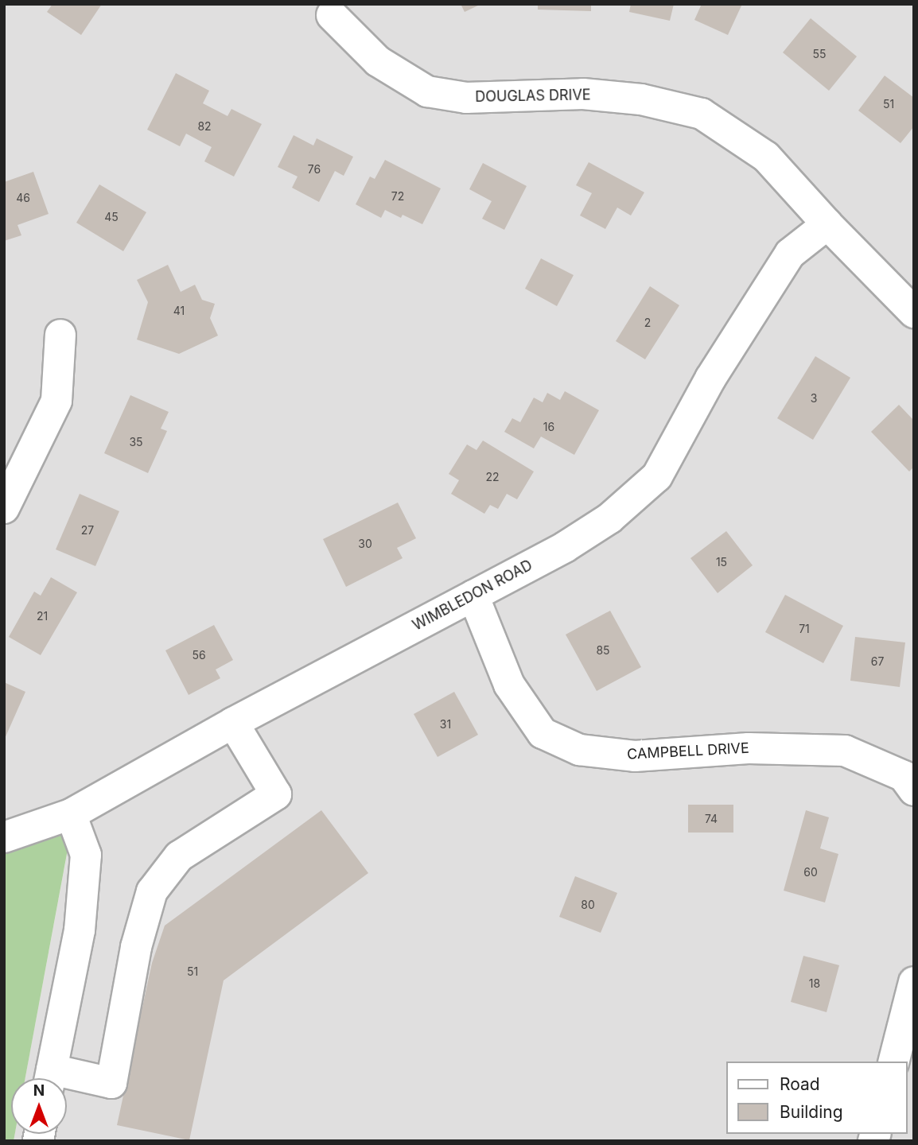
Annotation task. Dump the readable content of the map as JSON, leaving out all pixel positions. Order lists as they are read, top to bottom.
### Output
{
  "streets": {
    "street": ["DOUGLAS DRIVE", "WIMBLEDON ROAD", "CAMPBELL DRIVE"]
  },
  "crossings": [
    ["DOUGLAS DRIVE", "WIMBLEDON ROAD"],
    ["WIMBLEDON ROAD", "CAMPBELL DRIVE"]
  ],
  "house_numbers": [
    "55",
    "51",
    "82",
    "76",
    "72",
    "46",
    "45",
    "41",
    "2",
    "3",
    "16",
    "35",
    "22",
    "27",
    "30",
    "15",
    "21",
    "71",
    "85",
    "56",
    "67",
    "31",
    "74",
    "60",
    "80",
    "51",
    "18"
  ],
  "legend": ["Road", "Building"],
  "north": "top"
}
